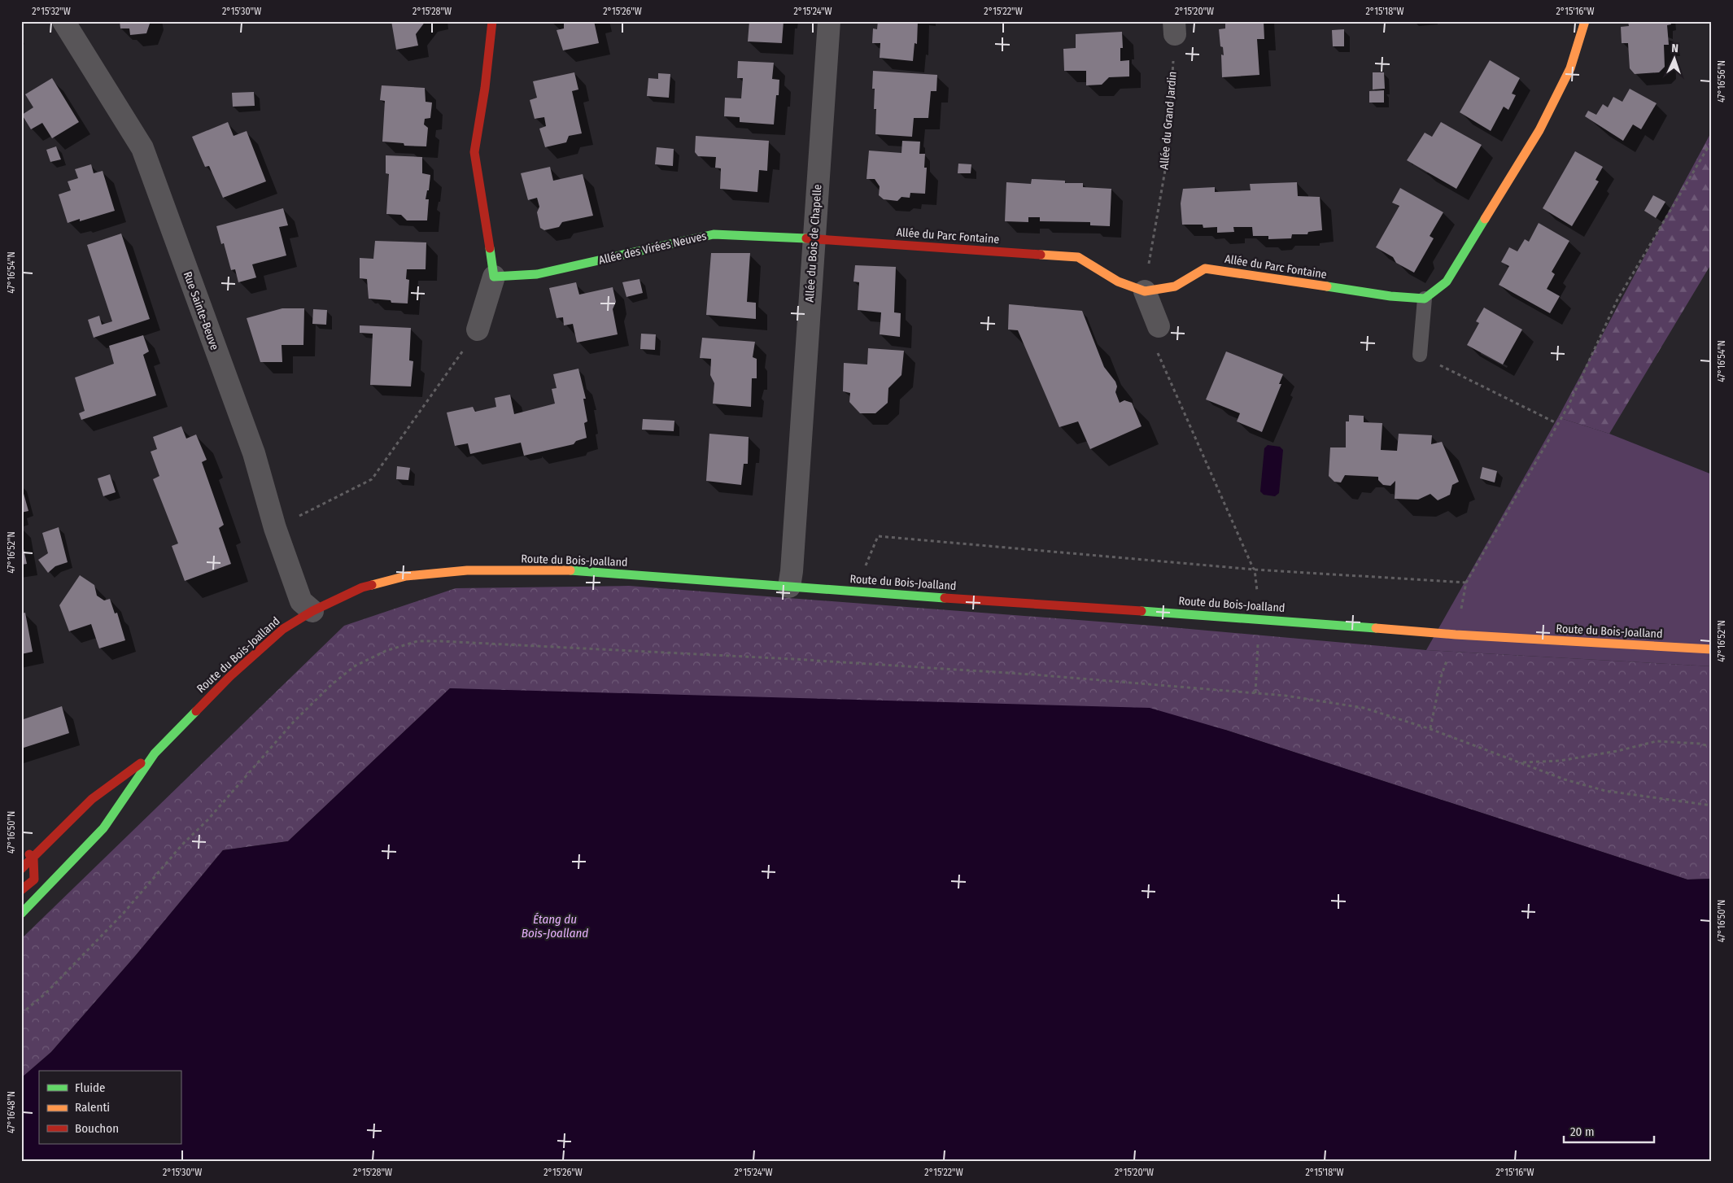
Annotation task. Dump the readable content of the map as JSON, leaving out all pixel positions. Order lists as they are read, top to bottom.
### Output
{
  "streets": {
    "street": [
      "Allée du Parc Fontaine",
      "Allée du Bois de Chapelle",
      "Allée des Virées Neuves",
      "Rue Sainte-Beuve",
      "Route du Bois-Joalland"
    ],
    "path": ["Allée du Grand Jardin"]
  },
  "crossings": [
    ["Allée du Parc Fontaine", "Allée du Bois de Chapelle"],
    ["Allée du Parc Fontaine", "Allée des Virées Neuves"],
    ["Allée du Bois de Chapelle", "Allée des Virées Neuves"],
    ["Allée du Bois de Chapelle", "Route du Bois-Joalland"],
    ["Rue Sainte-Beuve", "Route du Bois-Joalland"]
  ],
  "water": ["Étang du Bois-Joalland"],
  "legend": ["Fluide", "Ralenti", "Bouchon"],
  "scale_bar": "20 m",
  "north": "top",
  "coordinates": [
    "2°15'32\"W",
    "2°15'30\"W",
    "2°15'28\"W",
    "2°15'26\"W",
    "2°15'24\"W",
    "2°15'22\"W",
    "2°15'20\"W",
    "2°15'18\"W",
    "2°15'16\"W",
    "47°16'56\"N",
    "47°16'54\"N",
    "47°16'52\"N",
    "47°16'50\"N",
    "47°16'48\"N"
  ]
}
